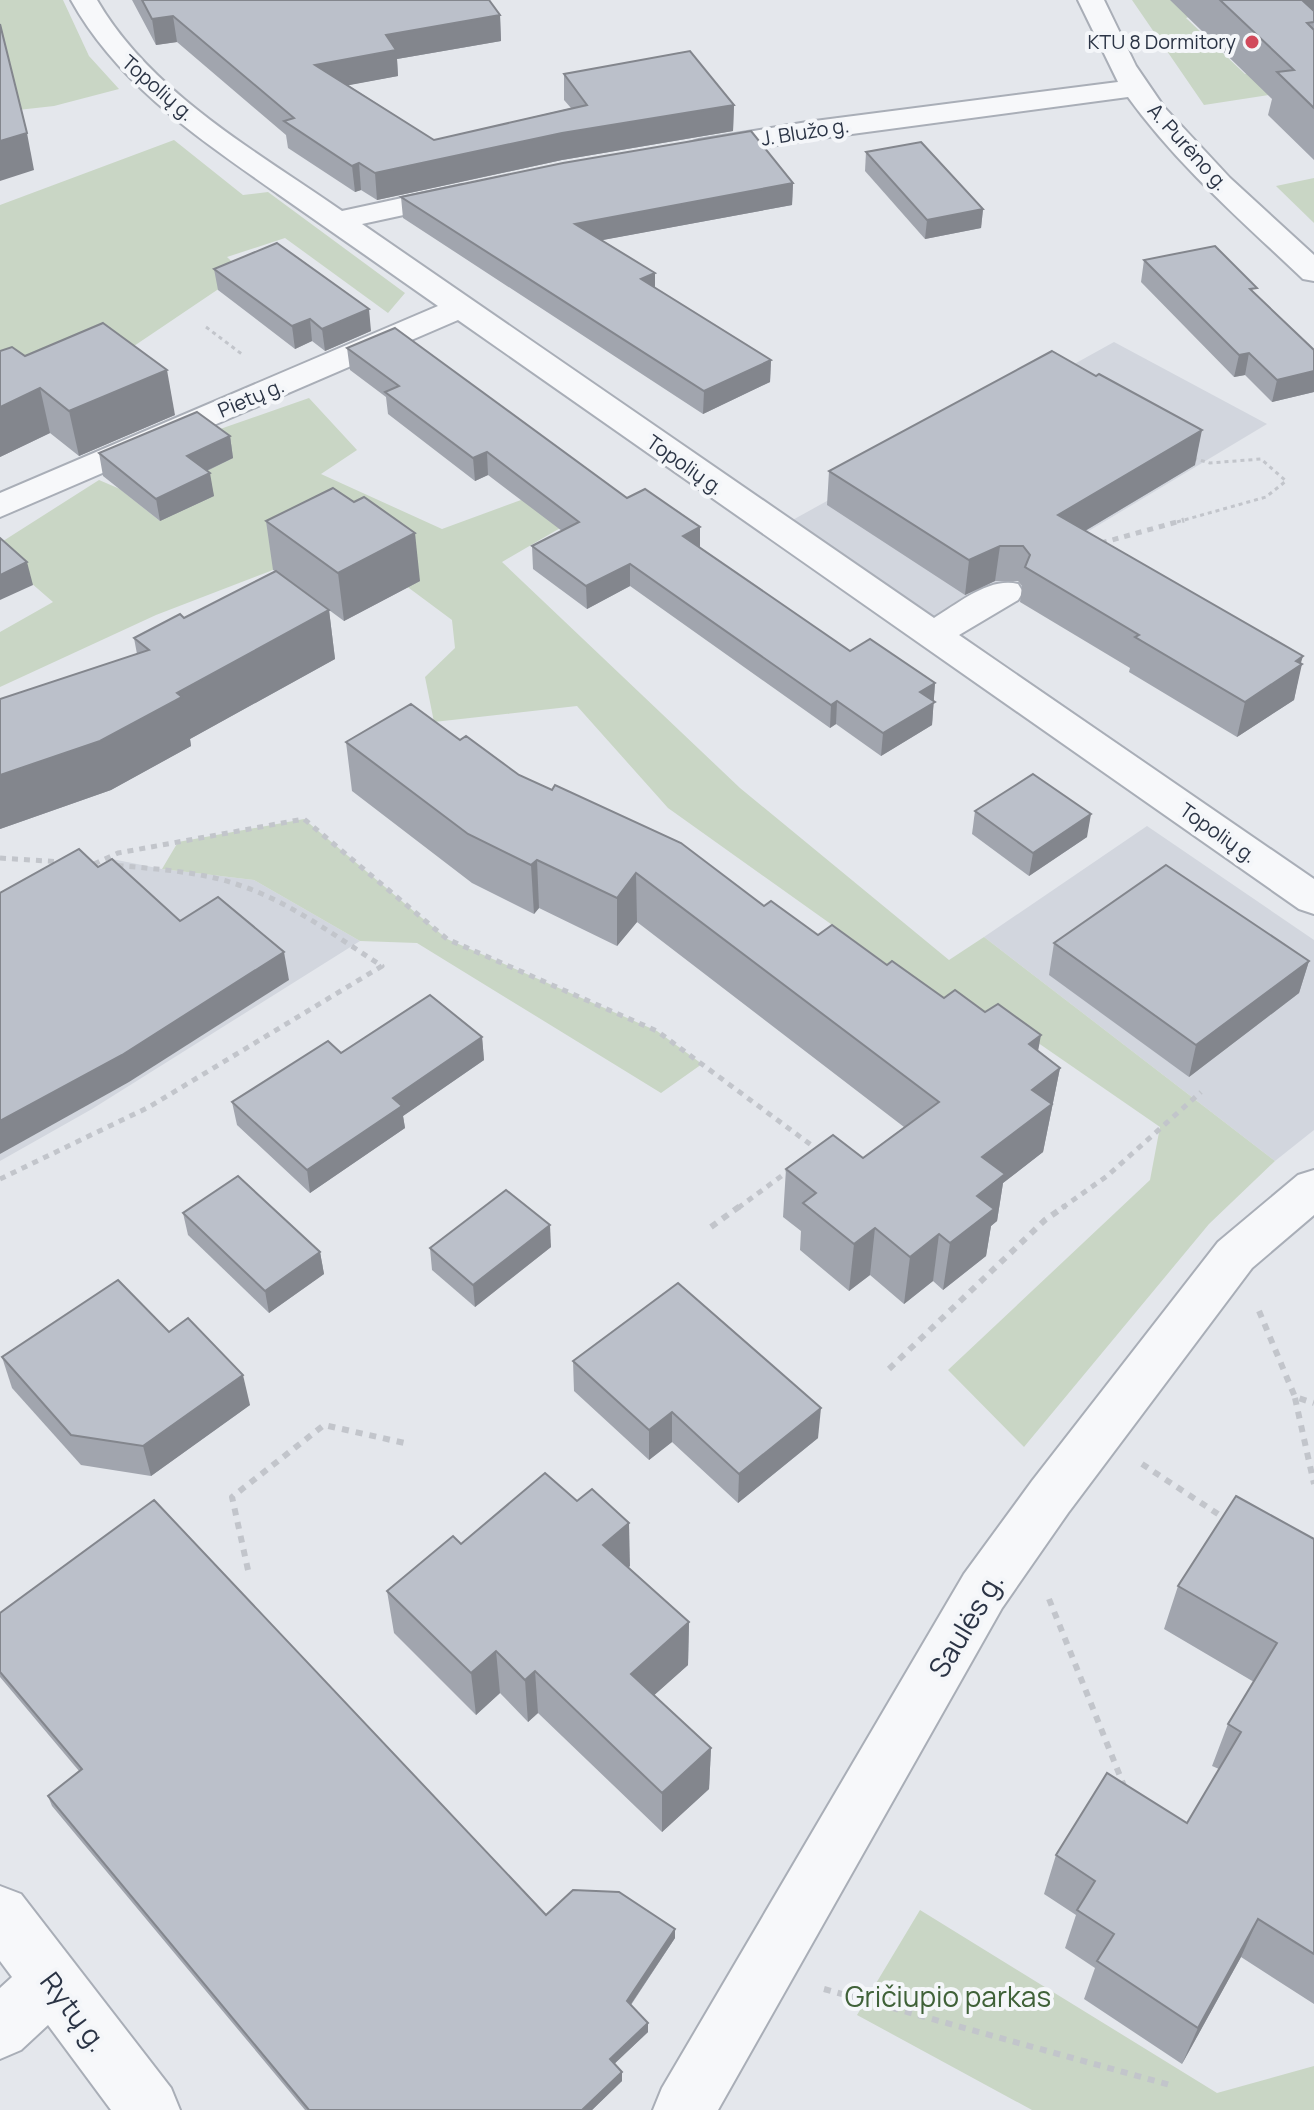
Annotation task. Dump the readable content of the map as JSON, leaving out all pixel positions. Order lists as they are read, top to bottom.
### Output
{
  "streets": {
    "street": [
      "Topolių g.",
      "J. Blužo g.",
      "A. Purėno g.",
      "Pietų g.",
      "Saulės g.",
      "Rytų g."
    ]
  },
  "crossings": [
    ["Topolių g.", "Pietų g."],
    ["J. Blužo g.", "A. Purėno g."]
  ],
  "parks": ["Gričiupio parkas"],
  "places": ["KTU 8 Dormitory"]
}
